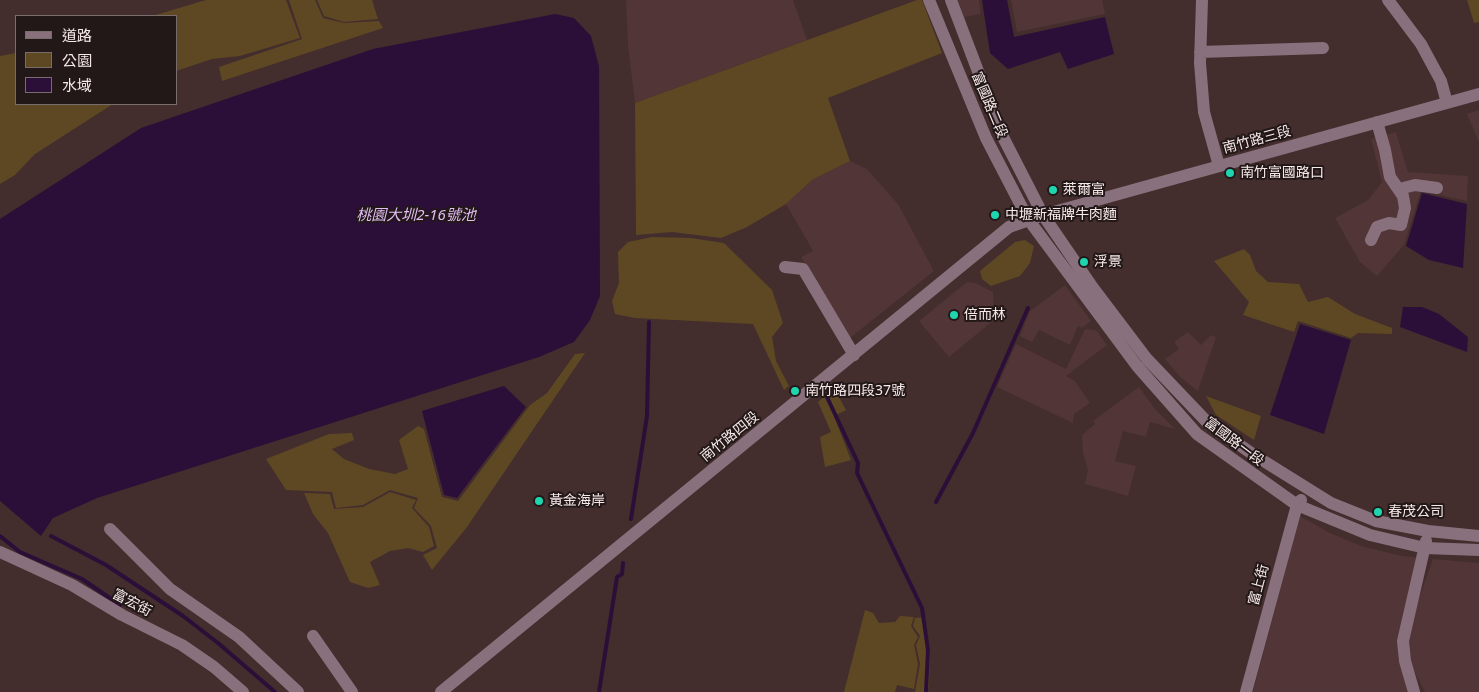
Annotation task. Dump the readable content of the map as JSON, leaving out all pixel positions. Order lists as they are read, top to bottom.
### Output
{
  "streets": {
    "street": [
      "富國路二段",
      "南竹路三段",
      "南竹路四段",
      "富國路一段",
      "富上街",
      "富宏街"
    ]
  },
  "crossings": [
    ["富國路二段", "南竹路三段"],
    ["富國路二段", "南竹路四段"],
    ["富國路二段", "富國路一段"],
    ["南竹路三段", "南竹路四段"],
    ["南竹路三段", "富國路一段"],
    ["南竹路四段", "富國路一段"],
    ["富國路一段", "富上街"]
  ],
  "water": ["桃園大圳2-16號池"],
  "places": [
    "南竹富國路口",
    "萊爾富",
    "中壢新福牌牛肉麵",
    "浮景",
    "倍而林",
    "南竹路四段37號",
    "黃金海岸",
    "春茂公司"
  ],
  "legend": ["道路", "公園", "水域"]
}
